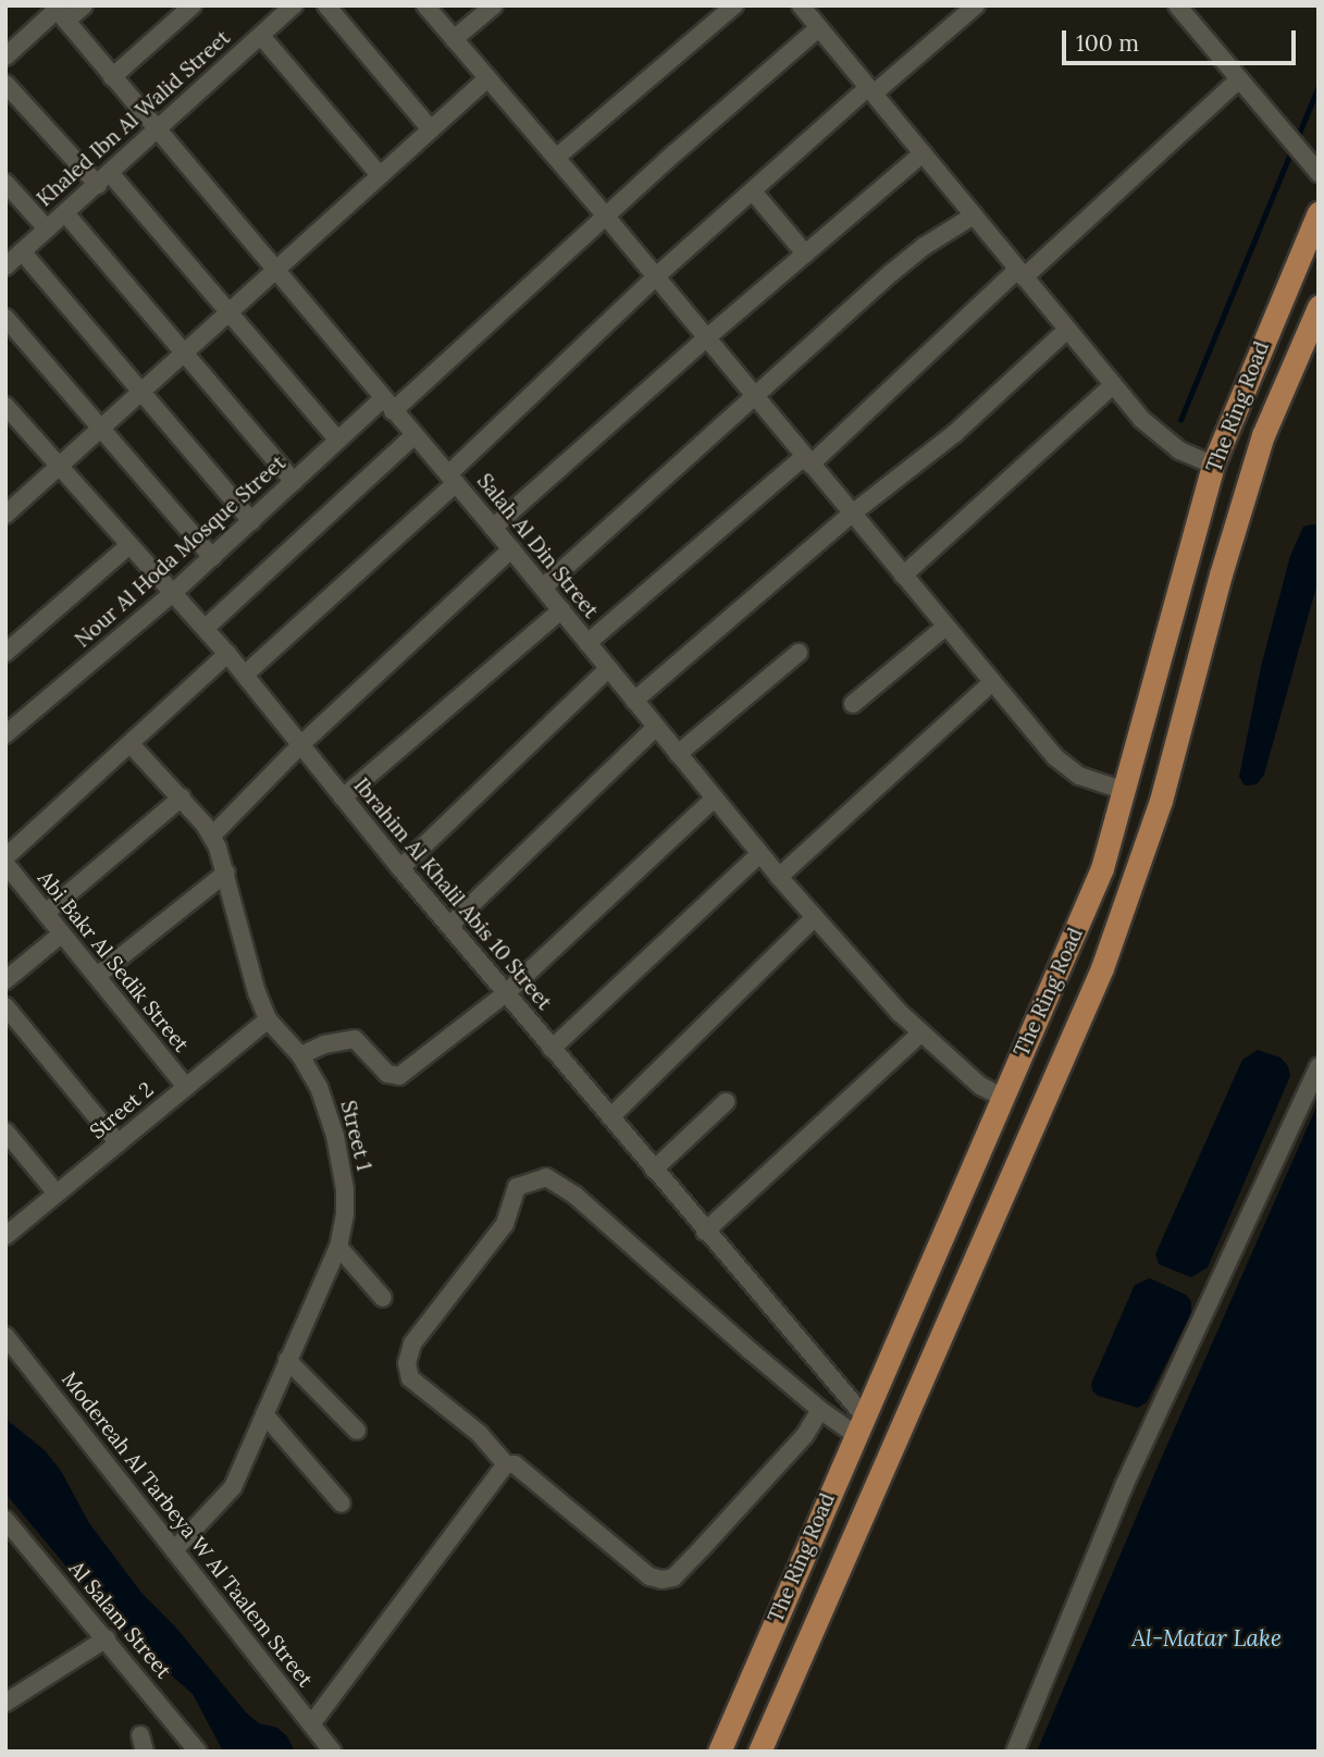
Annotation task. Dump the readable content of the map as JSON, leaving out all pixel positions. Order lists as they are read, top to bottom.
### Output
{
  "streets": {
    "main road": ["The Ring Road"],
    "street": [
      "Khaled Ibn Al Walid Street",
      "Salah Al Din Street",
      "Nour Al Hoda Mosque Street",
      "Ibrahim Al Khalil Abis 10 Street",
      "Abi Bakr Al Sedik Street",
      "Street 2",
      "Street 1",
      "Modereah Al Tarbeya W Al Taalem Street",
      "Al Salam Street"
    ]
  },
  "crossings": [
    ["Khaled Ibn Al Walid Street", "Salah Al Din Street"],
    ["The Ring Road", "Salah Al Din Street"],
    ["The Ring Road", "Ibrahim Al Khalil Abis 10 Street"],
    ["Salah Al Din Street", "Nour Al Hoda Mosque Street"],
    ["Nour Al Hoda Mosque Street", "Ibrahim Al Khalil Abis 10 Street"],
    ["Abi Bakr Al Sedik Street", "Street 2"],
    ["Street 2", "Street 1"],
    ["Street 1", "Modereah Al Tarbeya W Al Taalem Street"]
  ],
  "water": ["Al-Matar Lake"],
  "scale_bar": "100 m"
}
